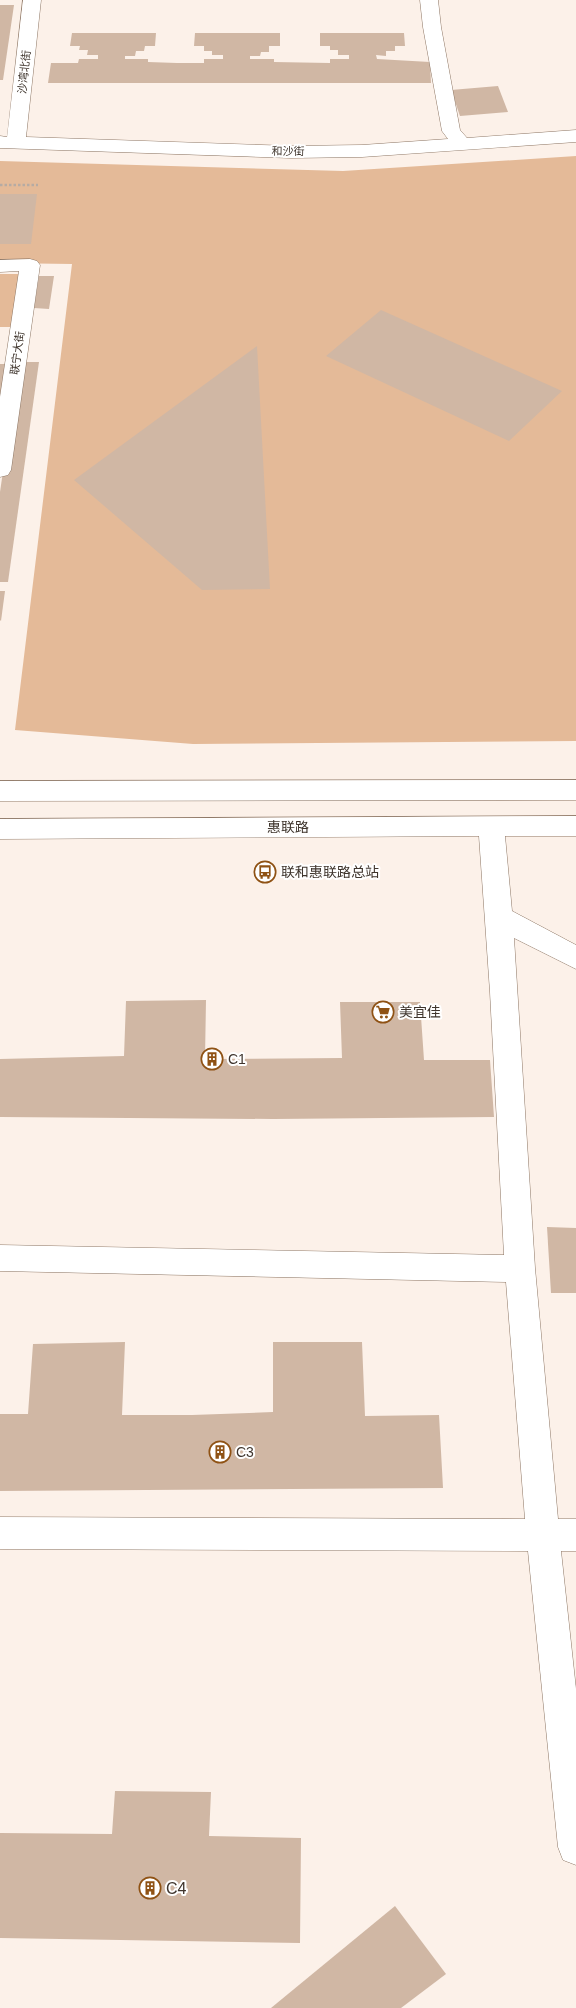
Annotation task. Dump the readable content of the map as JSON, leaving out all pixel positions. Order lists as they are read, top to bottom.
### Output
{
  "streets": {
    "street": [
      "沙湾北街",
      "和沙街",
      "联宁大街",
      "惠联路"
    ]
  },
  "crossings": [
    ["沙湾北街", "和沙街"]
  ],
  "places": {
    "bus stop": ["联和惠联路总站"],
    "supermarket": ["美宜佳"],
    "building": ["C1", "C3", "C4"]
  }
}
